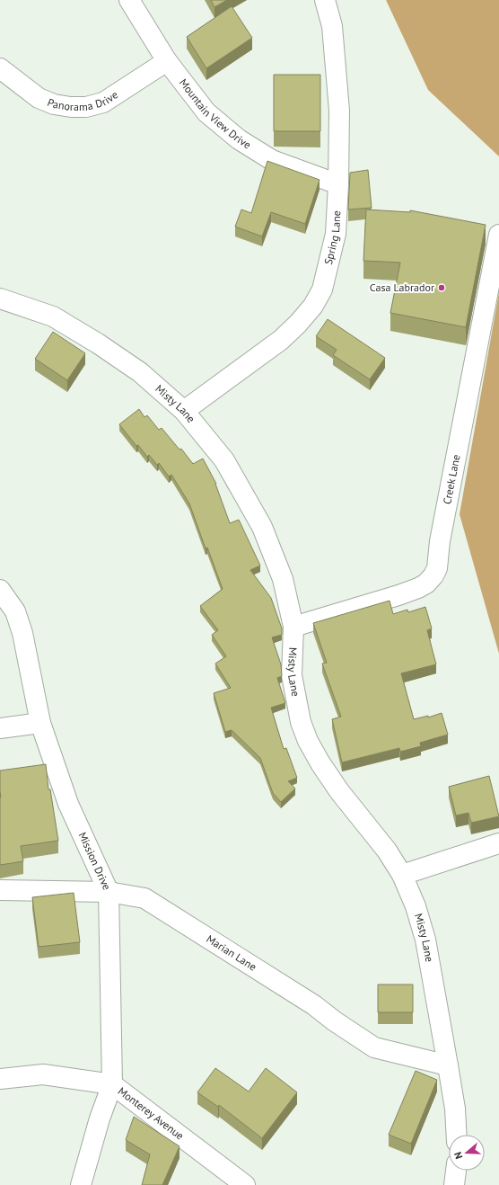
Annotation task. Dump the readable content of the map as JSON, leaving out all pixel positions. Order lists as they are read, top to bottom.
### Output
{
  "streets": {
    "street": [
      "Panorama Drive",
      "Mountain View Drive",
      "Spring Lane",
      "Misty Lane",
      "Creek Lane",
      "Mission Drive",
      "Marian Lane",
      "Monterey Avenue"
    ]
  },
  "crossings": [
    ["Panorama Drive", "Mountain View Drive"],
    ["Mountain View Drive", "Spring Lane"],
    ["Spring Lane", "Misty Lane"],
    ["Misty Lane", "Creek Lane"],
    ["Misty Lane", "Marian Lane"],
    ["Mission Drive", "Marian Lane"],
    ["Mission Drive", "Monterey Avenue"]
  ],
  "places": ["Casa Labrador"],
  "north": "left"
}
